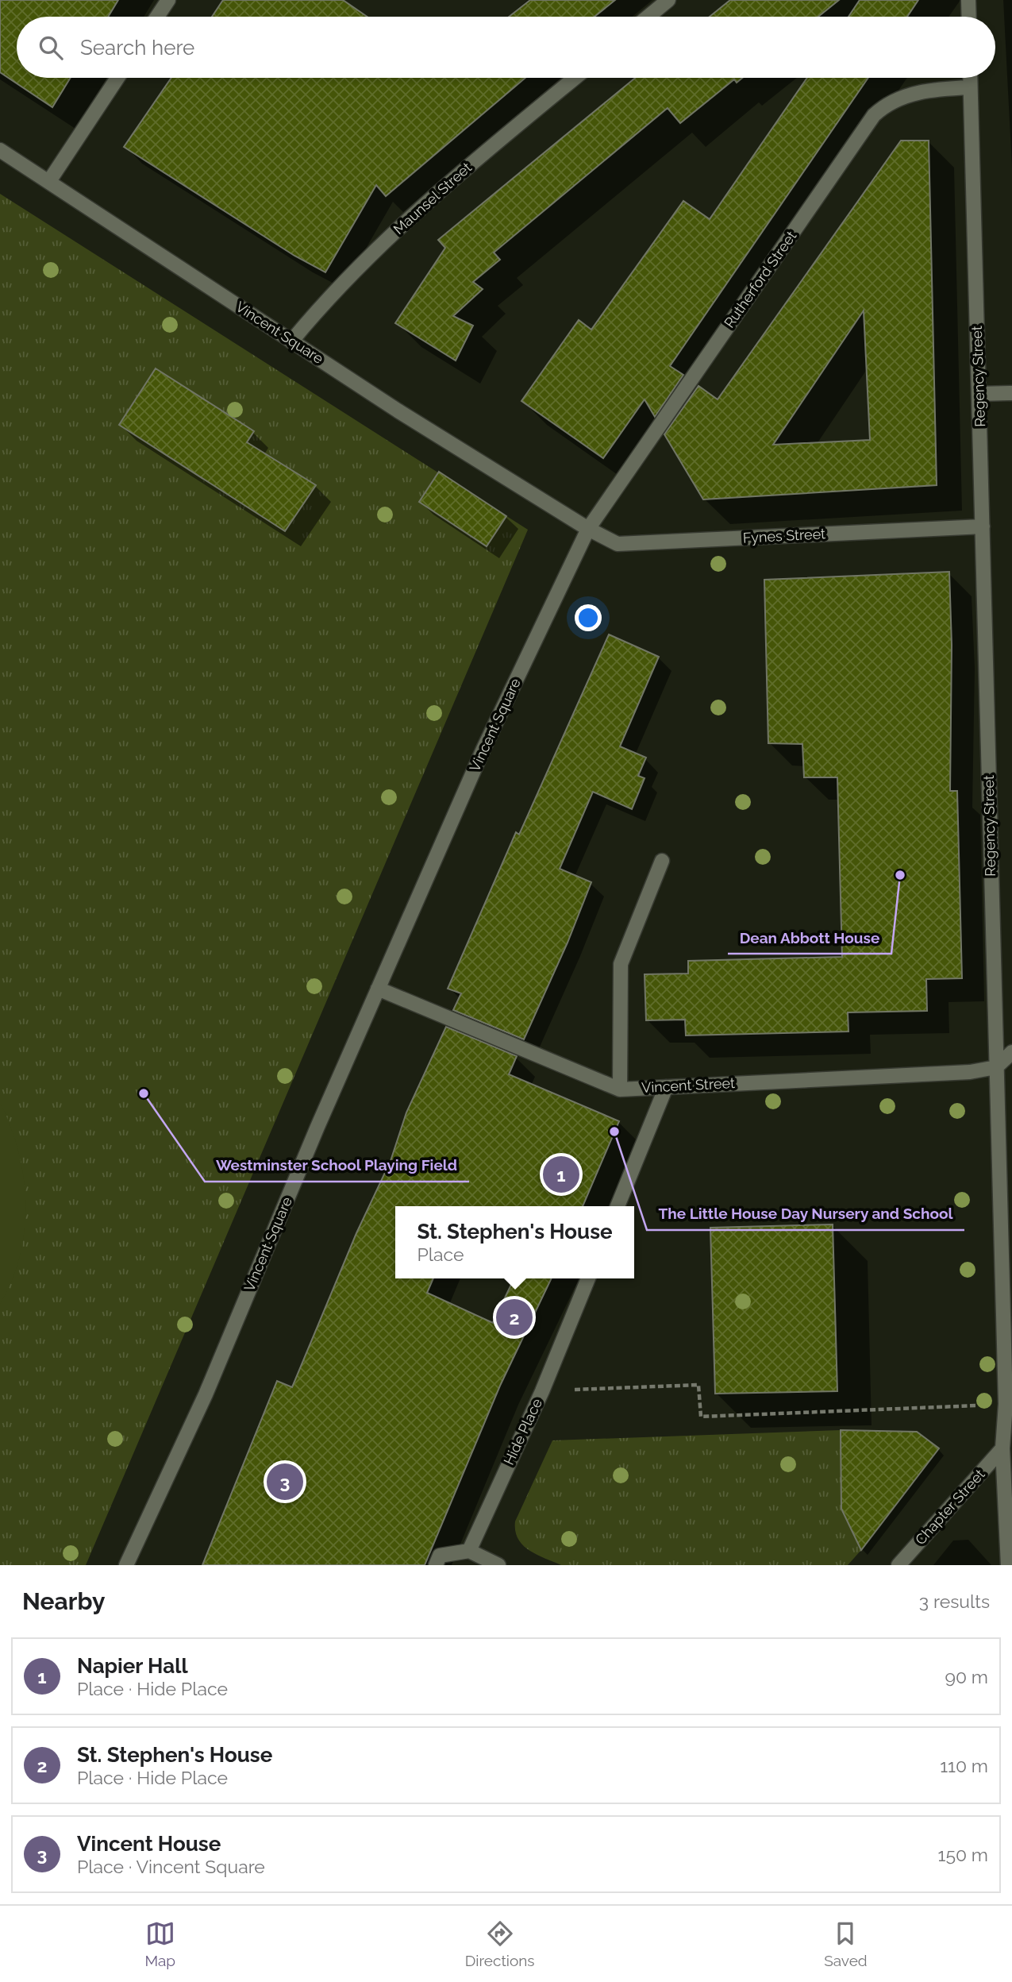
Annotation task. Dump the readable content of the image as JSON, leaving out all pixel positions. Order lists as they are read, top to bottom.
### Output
{
  "streets": {
    "street": [
      "Maunsel Street",
      "Rutherford Street",
      "Vincent Square",
      "Regency Street",
      "Fynes Street",
      "Vincent Street",
      "Hide Place",
      "Chapter Street"
    ]
  },
  "crossings": [
    ["Maunsel Street", "Vincent Square"],
    ["Rutherford Street", "Vincent Square"],
    ["Rutherford Street", "Regency Street"],
    ["Rutherford Street", "Fynes Street"],
    ["Vincent Square", "Fynes Street"],
    ["Vincent Square", "Vincent Street"],
    ["Regency Street", "Fynes Street"],
    ["Regency Street", "Vincent Street"],
    ["Regency Street", "Chapter Street"]
  ],
  "places": ["Dean Abbott House", "Westminster School Playing Field", "The Little House Day Nursery and School"],
  "page": {
    "search": "Search here",
    "pins": ["1", "2", "3"],
    "popup": ["St. Stephen's House", "Place"],
    "heading": ["Nearby", "3 results"],
    "list": [
      {
        "mark": "1",
        "name": "Napier Hall",
        "note": "Place · Hide Place",
        "value": "90 m"
      },
      {
        "mark": "2",
        "name": "St. Stephen's House",
        "note": "Place · Hide Place",
        "value": "110 m"
      },
      {
        "mark": "3",
        "name": "Vincent House",
        "note": "Place · Vincent Square",
        "value": "150 m"
      }
    ],
    "nav": ["Map", "Directions", "Saved"]
  }
}
